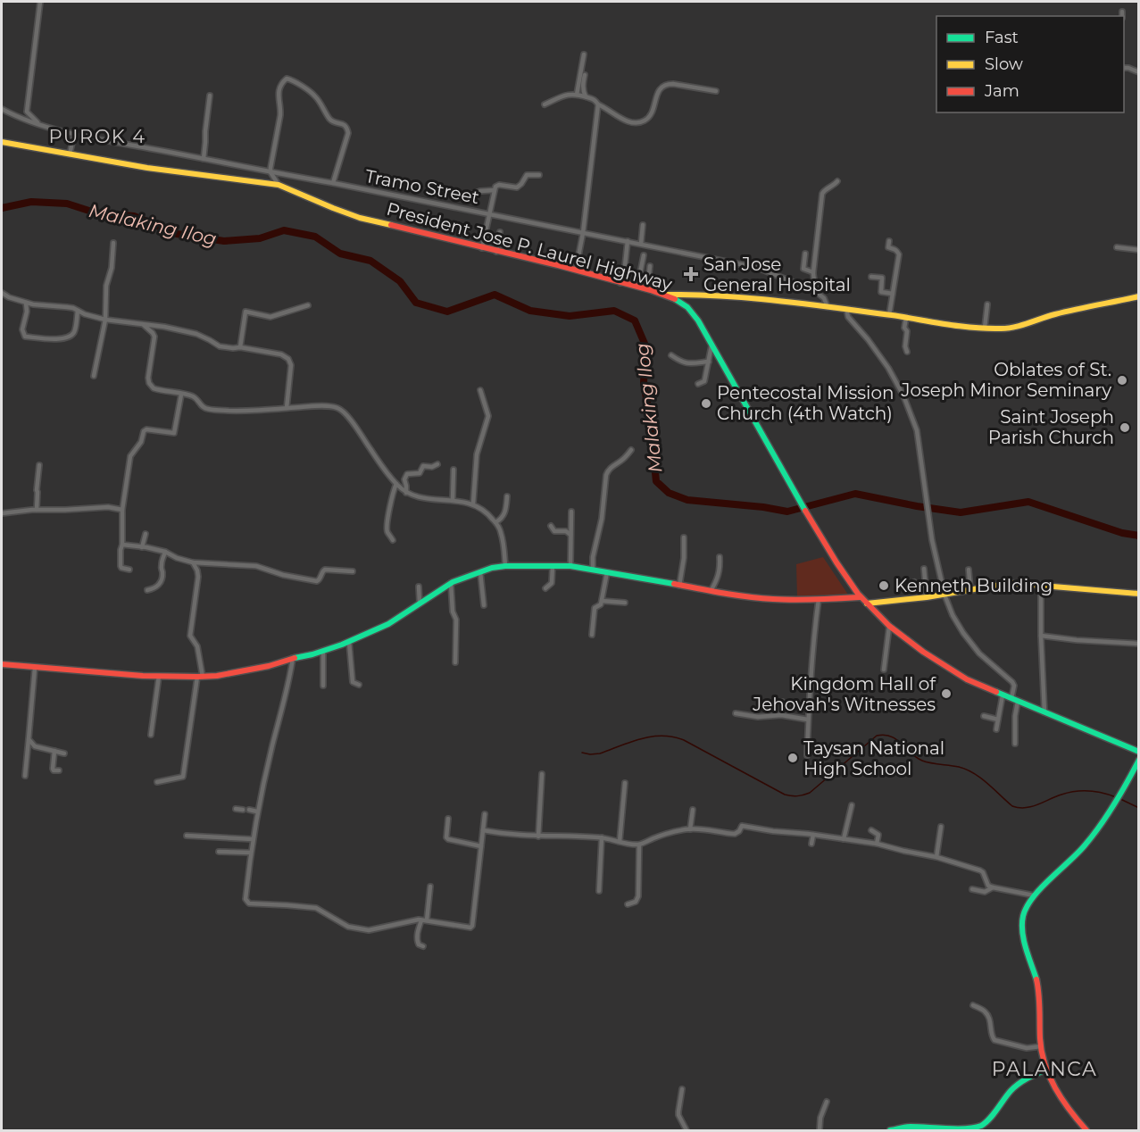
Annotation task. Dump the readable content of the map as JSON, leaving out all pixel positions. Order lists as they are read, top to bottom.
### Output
{
  "streets": {
    "main road": ["President Jose P. Laurel Highway"],
    "street": ["Tramo Street"]
  },
  "districts": ["PUROK 4", "PALANCA"],
  "water": ["Malaking Ilog"],
  "places": {
    "health": ["San Jose General Hospital"],
    "other": [
      "Oblates of St. Joseph Minor Seminary",
      "Pentecostal Mission Church (4th Watch)",
      "Saint Joseph Parish Church",
      "Kenneth Building",
      "Kingdom Hall of Jehovah's Witnesses",
      "Taysan National High School"
    ]
  },
  "legend": ["Fast", "Slow", "Jam"]
}
